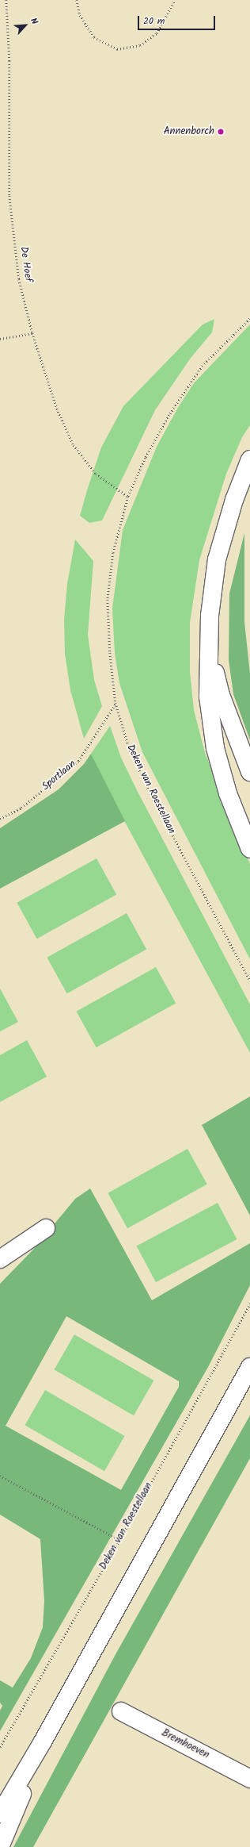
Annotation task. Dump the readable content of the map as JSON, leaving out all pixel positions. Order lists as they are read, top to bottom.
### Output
{
  "streets": {
    "main road": ["Bremhoeven"],
    "path": ["De Hoef", "Sportlaan", "Deken van Roestellaan"]
  },
  "crossings": [
    ["De Hoef", "Deken van Roestellaan"],
    ["Sportlaan", "Deken van Roestellaan"]
  ],
  "places": ["Annenborch"],
  "scale_bar": "20 m",
  "north": "top right"
}
